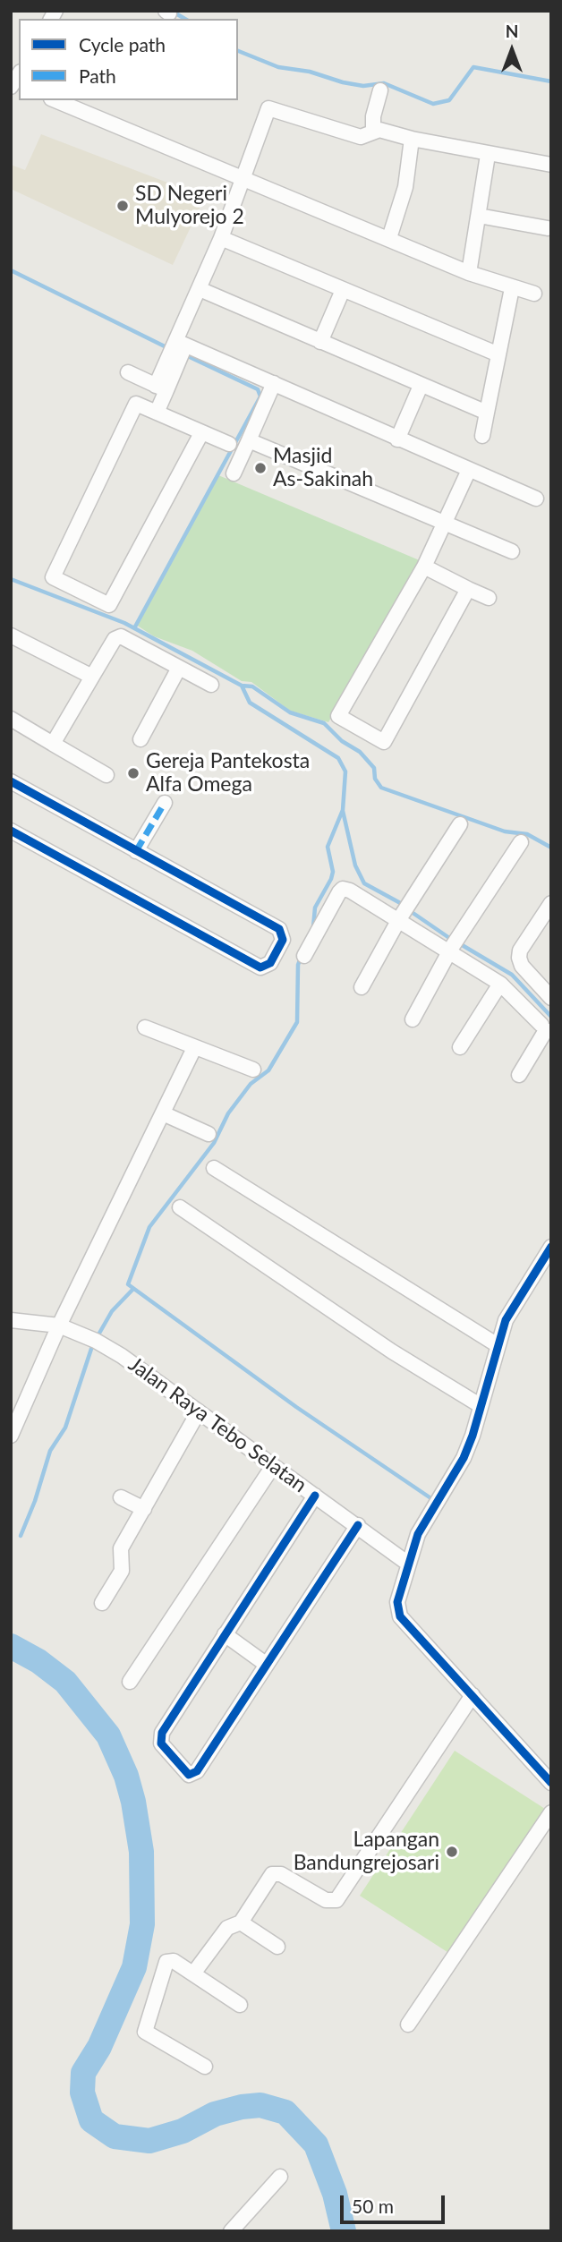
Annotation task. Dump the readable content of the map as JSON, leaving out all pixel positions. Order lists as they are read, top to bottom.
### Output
{
  "streets": {
    "street": ["Jalan Raya Tebo Selatan"]
  },
  "places": [
    "SD Negeri Mulyorejo 2",
    "Masjid As-Sakinah",
    "Gereja Pantekosta Alfa Omega",
    "Lapangan Bandungrejosari"
  ],
  "legend": ["Cycle path", "Path"],
  "scale_bar": "50 m",
  "north": "top"
}
